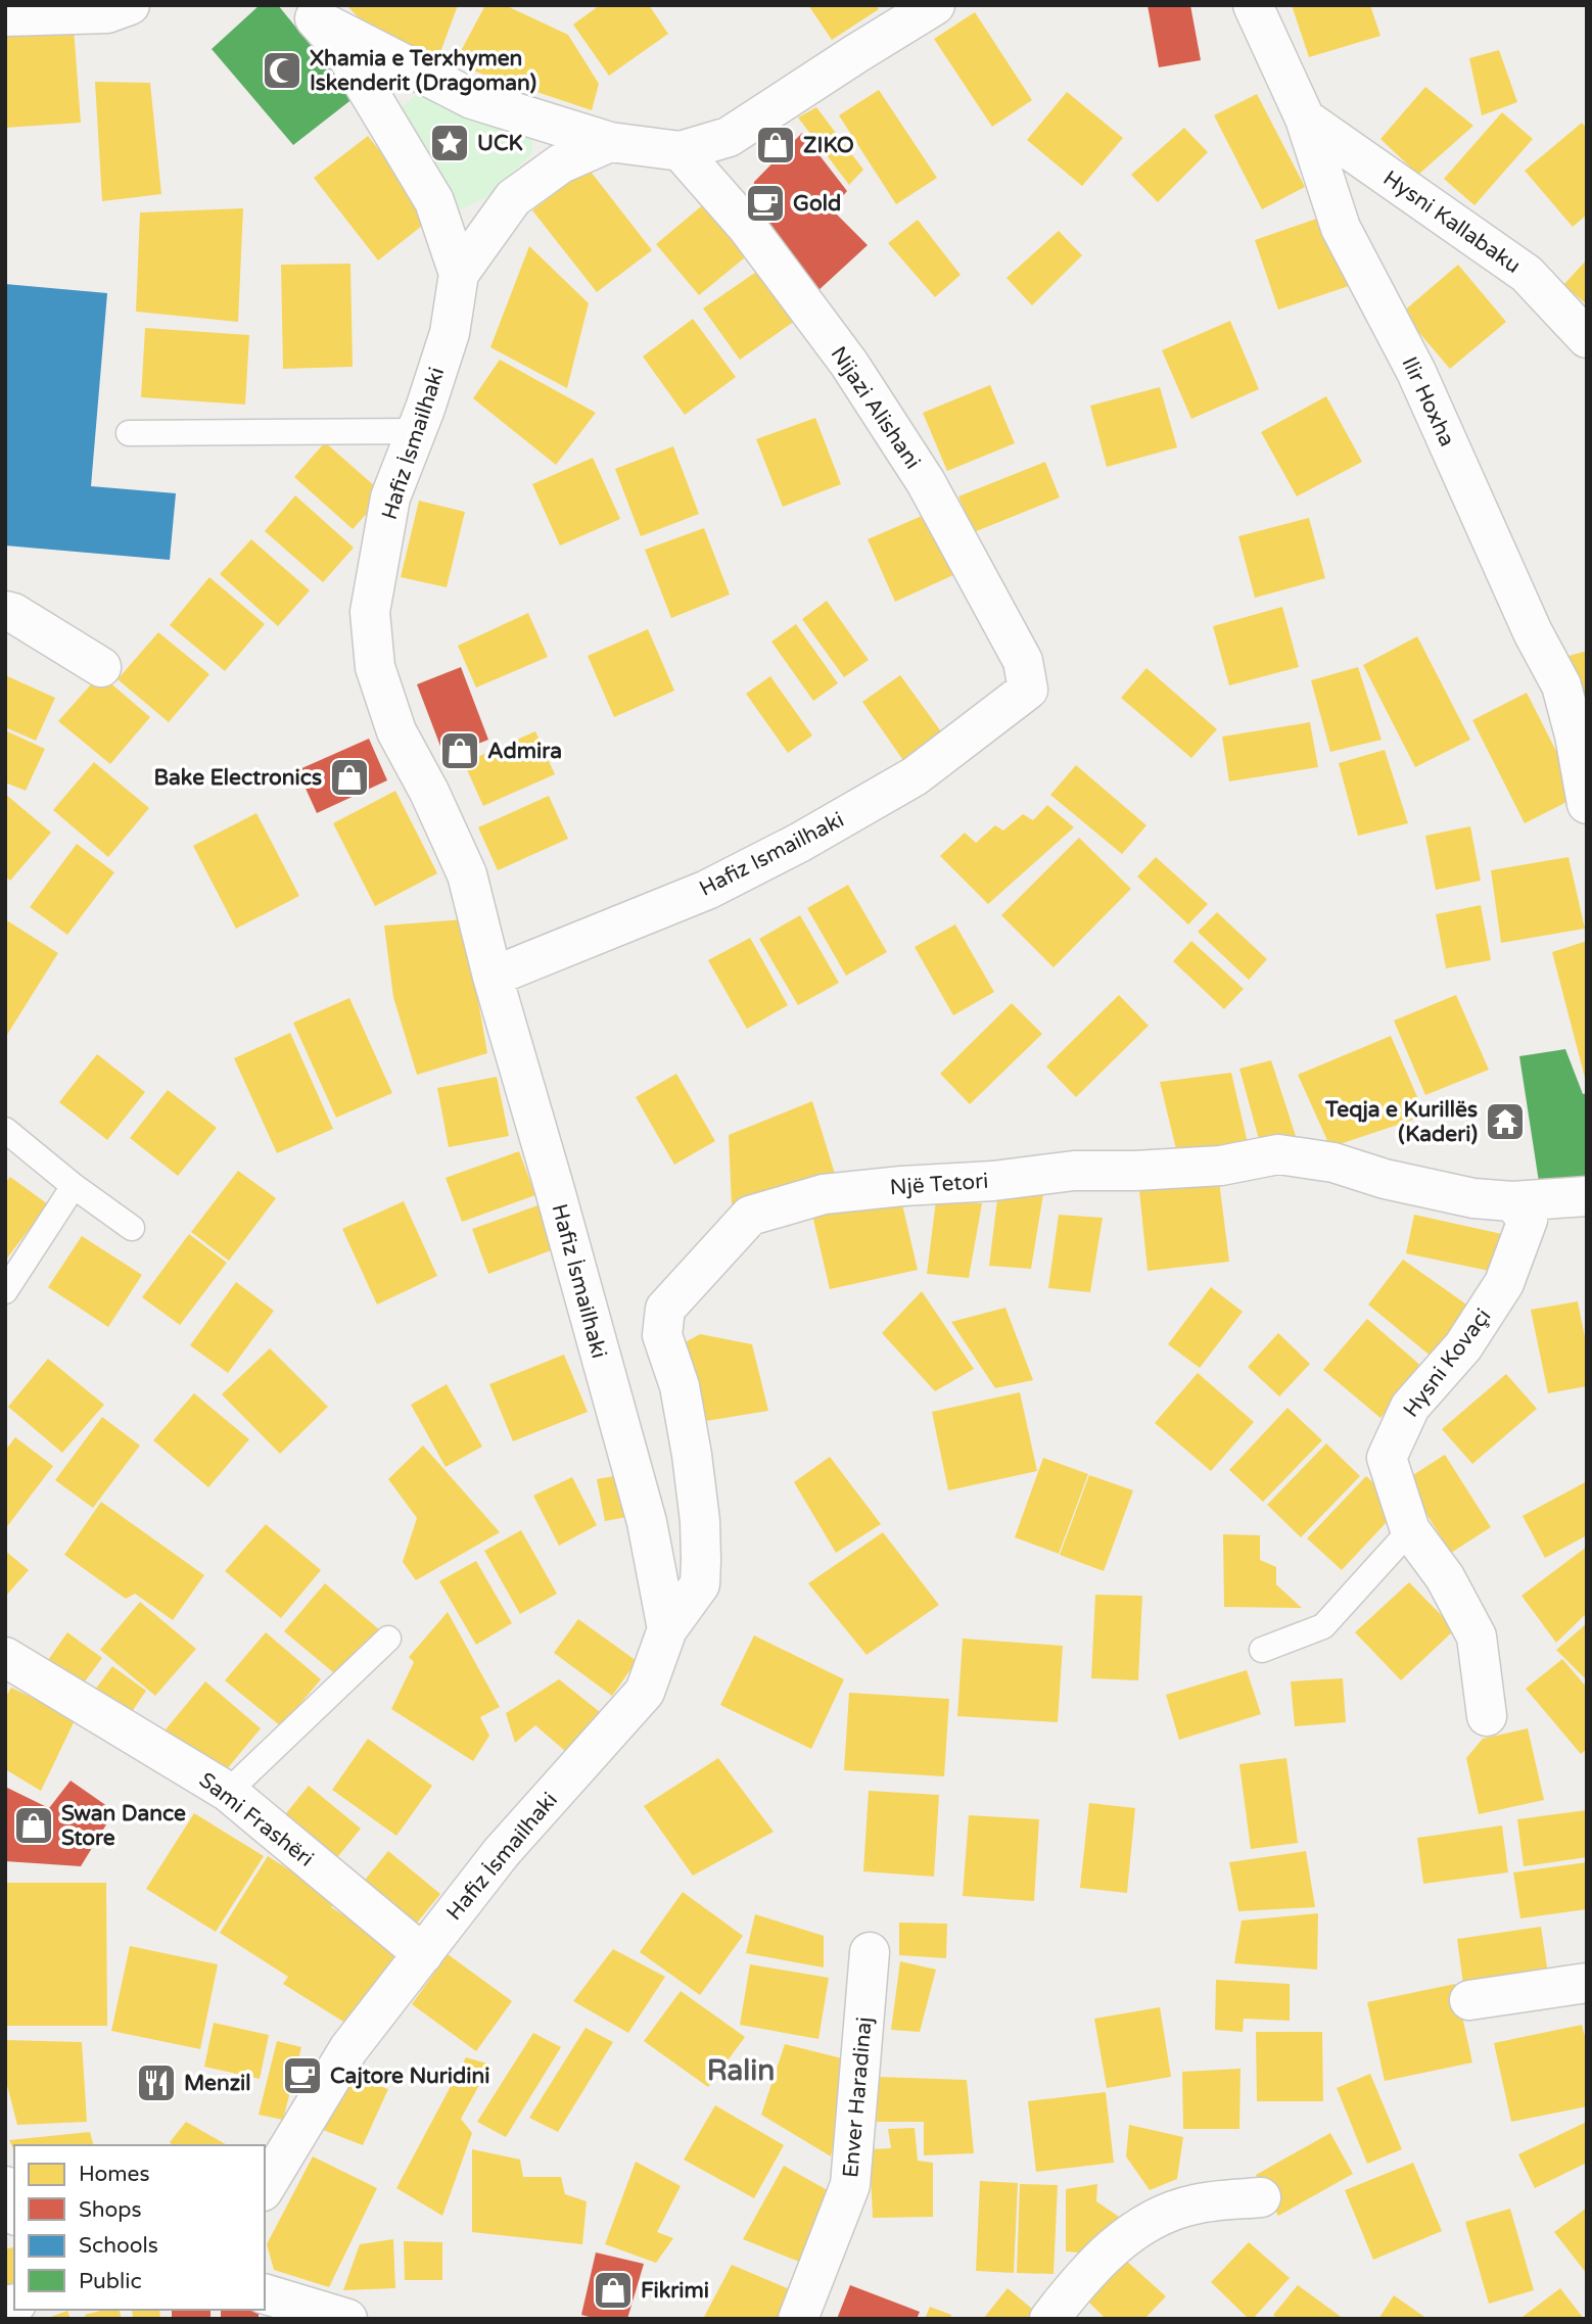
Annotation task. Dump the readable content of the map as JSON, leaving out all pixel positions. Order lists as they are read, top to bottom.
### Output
{
  "streets": {
    "street": [
      "Hysni Kallabaku",
      "Ilir Hoxha",
      "Nijazi Alishani",
      "Hafiz İsmai̇lhaki",
      "Hafiz Ismailhaki",
      "Një Tetori",
      "Hysni Kovaçi",
      "Sami Frashëri",
      "Enver Haradinaj"
    ]
  },
  "crossings": [
    ["Hysni Kallabaku", "Ilir Hoxha"],
    ["Nijazi Alishani", "Hafiz Ismailhaki"],
    ["Hafiz İsmai̇lhaki", "Hafiz Ismailhaki"],
    ["Hafiz İsmai̇lhaki", "Një Tetori"],
    ["Hafiz İsmai̇lhaki", "Sami Frashëri"],
    ["Një Tetori", "Hysni Kovaçi"]
  ],
  "districts": ["Ralin"],
  "places": {
    "mosque": ["Xhamia e Terxhymen Iskenderit (Dragoman)"],
    "place": ["UCK"],
    "shop": [
      "ZIKO",
      "Admira",
      "Bake Electronics",
      "Swan Dance Store",
      "Fikrimi"
    ],
    "cafe": ["Gold", "Cajtore Nuridini"],
    "temple": ["Teqja e Kurillës (Kaderi)"],
    "restaurant": ["Menzil"]
  },
  "legend": [
    "Homes",
    "Shops",
    "Schools",
    "Public"
  ]
}
